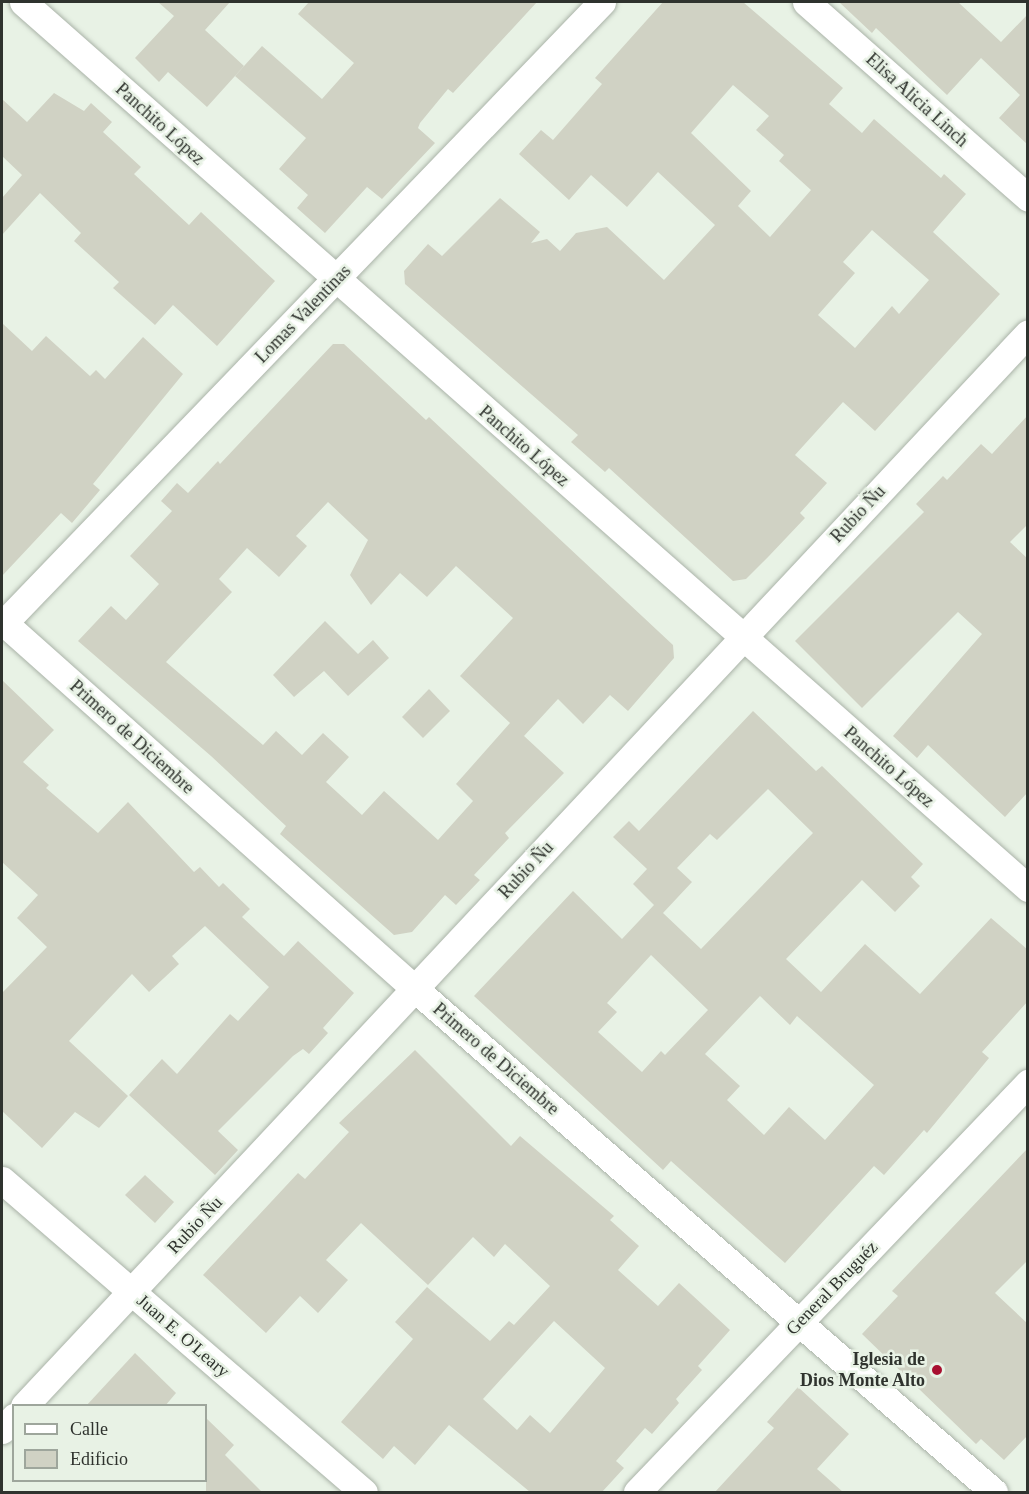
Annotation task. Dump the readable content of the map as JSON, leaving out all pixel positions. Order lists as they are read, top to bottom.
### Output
{
  "streets": {
    "street": [
      "Elisa Alicia Linch",
      "Panchito López",
      "Lomas Valentinas",
      "Rubio Ñu",
      "Primero de Diciembre",
      "General Bruguéz",
      "Juan E. O'Leary"
    ]
  },
  "crossings": [
    ["Panchito López", "Lomas Valentinas"],
    ["Panchito López", "Rubio Ñu"],
    ["Lomas Valentinas", "Primero de Diciembre"],
    ["Rubio Ñu", "Primero de Diciembre"],
    ["Rubio Ñu", "Juan E. O'Leary"],
    ["Primero de Diciembre", "General Bruguéz"]
  ],
  "places": ["Iglesia de Dios Monte Alto"],
  "legend": ["Calle", "Edificio"]
}
